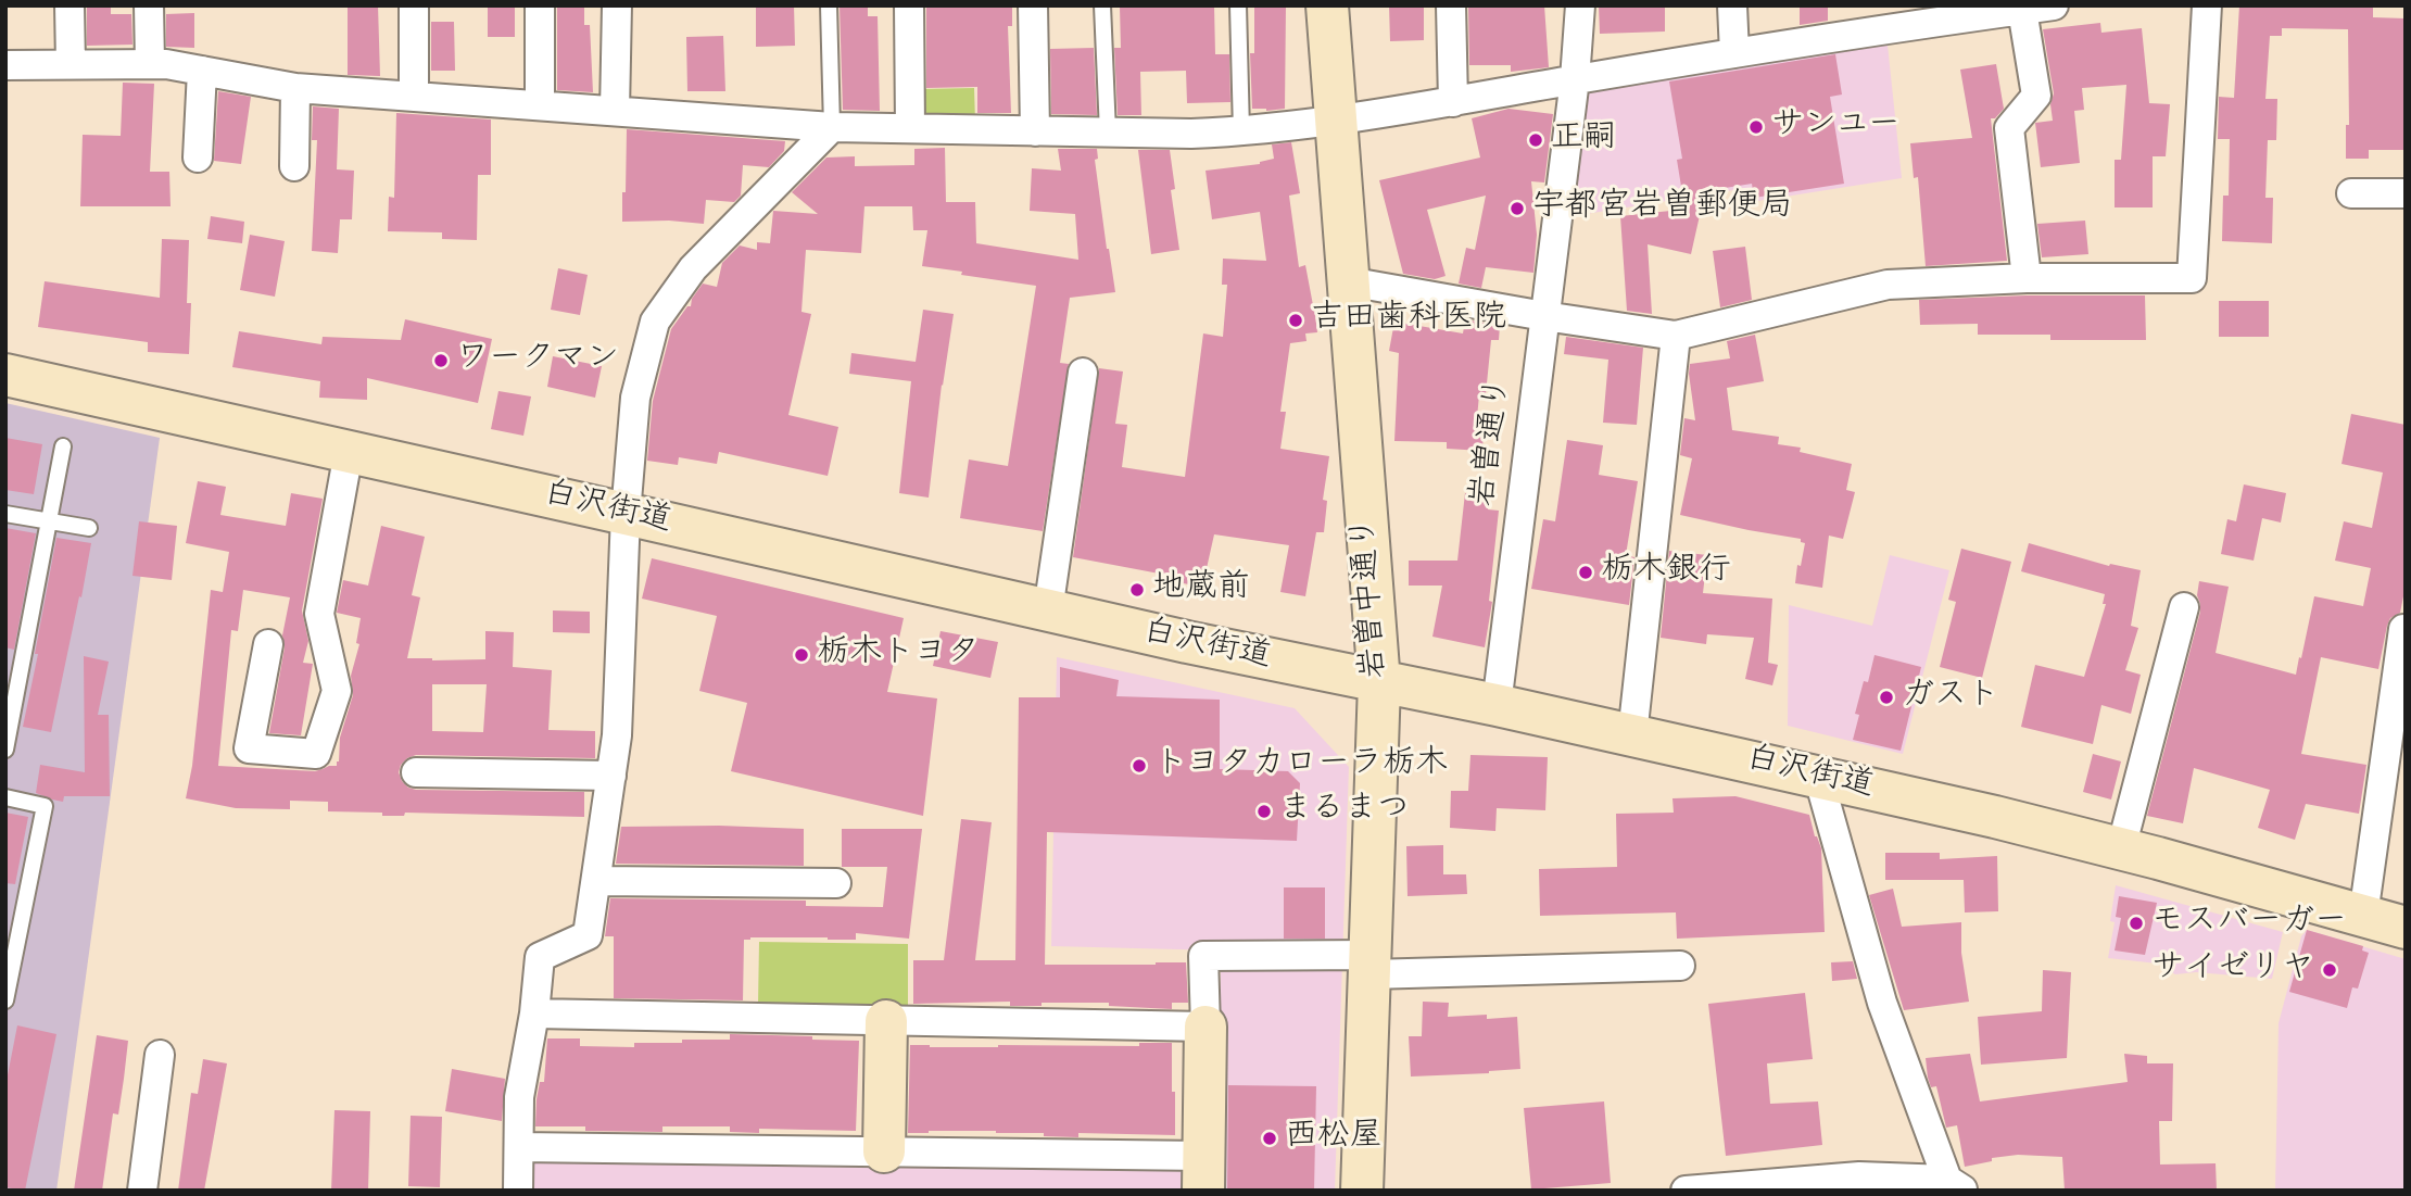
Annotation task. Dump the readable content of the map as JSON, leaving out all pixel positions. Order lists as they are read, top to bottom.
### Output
{
  "streets": {
    "main road": ["白沢街道", "岩曽中通り"],
    "street": ["岩曽通り"]
  },
  "crossings": [
    ["岩曽通り", "白沢街道"],
    ["白沢街道", "岩曽中通り"]
  ],
  "places": [
    "サンユー",
    "正嗣",
    "宇都宮岩曽郵便局",
    "吉田歯科医院",
    "ワークマン",
    "栃木銀行",
    "地蔵前",
    "栃木トヨタ",
    "ガスト",
    "トヨタカローラ栃木",
    "まるまつ",
    "モスバーガー",
    "サイゼリヤ",
    "西松屋"
  ]
}
